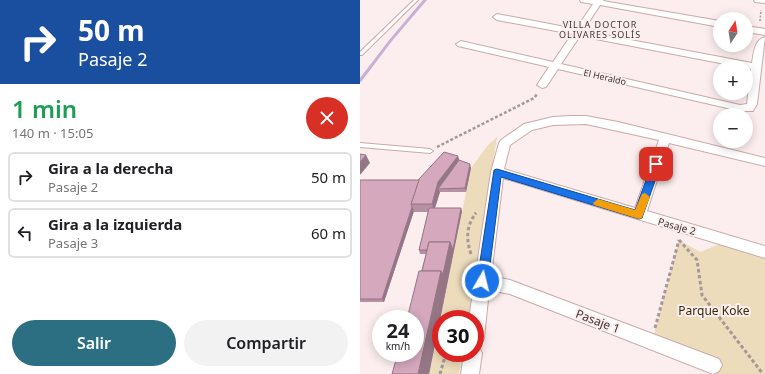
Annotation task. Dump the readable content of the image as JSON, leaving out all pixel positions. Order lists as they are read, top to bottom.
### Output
{
  "streets": {
    "street": ["El Heraldo", "Pasaje 2", "Pasaje 1"]
  },
  "districts": ["VILLA DOCTOR OLIVARES SOLÍS"],
  "parks": ["Parque Koke"],
  "north": "top",
  "page": {
    "turn": ["50 m", "Pasaje 2"],
    "map_buttons": ["+", "−"],
    "heading": ["1 min", "140 m · 15:05"],
    "list": [
      {
        "name": "Gira a la derecha",
        "note": "Pasaje 2",
        "value": "50 m"
      },
      {
        "name": "Gira a la izquierda",
        "note": "Pasaje 3",
        "value": "60 m"
      }
    ],
    "speed": "24 km/h",
    "limit": "30",
    "buttons": ["Salir", "Compartir"]
  }
}
